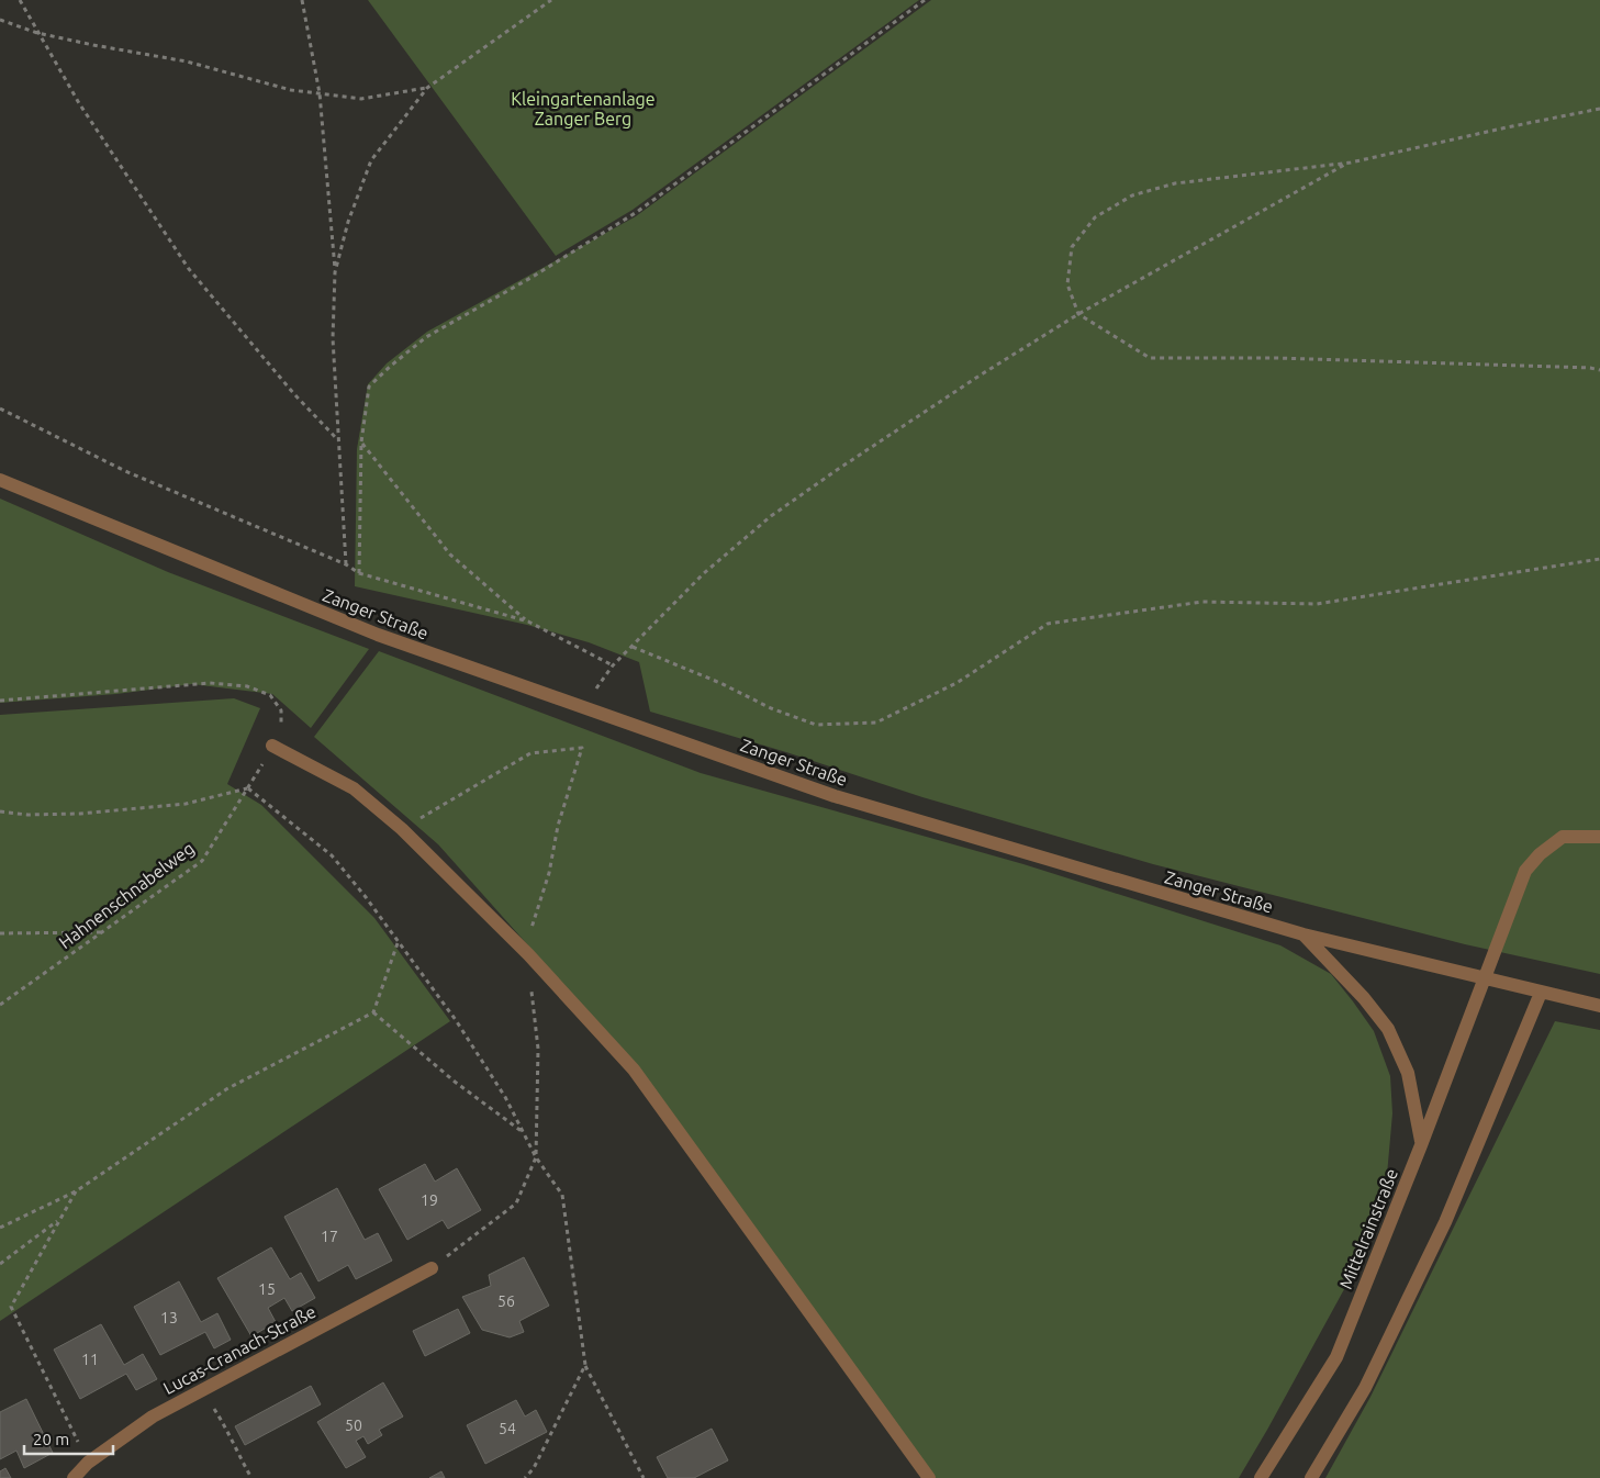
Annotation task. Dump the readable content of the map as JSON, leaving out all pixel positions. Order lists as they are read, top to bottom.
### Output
{
  "streets": {
    "street": ["Zanger Straße", "Mittelrainstraße", "Lucas-Cranach-Straße"],
    "path": ["Hahnenschnabelweg"]
  },
  "crossings": [
    ["Zanger Straße", "Mittelrainstraße"]
  ],
  "parks": ["Kleingartenanlage Zanger Berg"],
  "house_numbers": [
    "19",
    "17",
    "15",
    "56",
    "13",
    "11",
    "50",
    "54"
  ],
  "scale_bar": "20 m"
}
